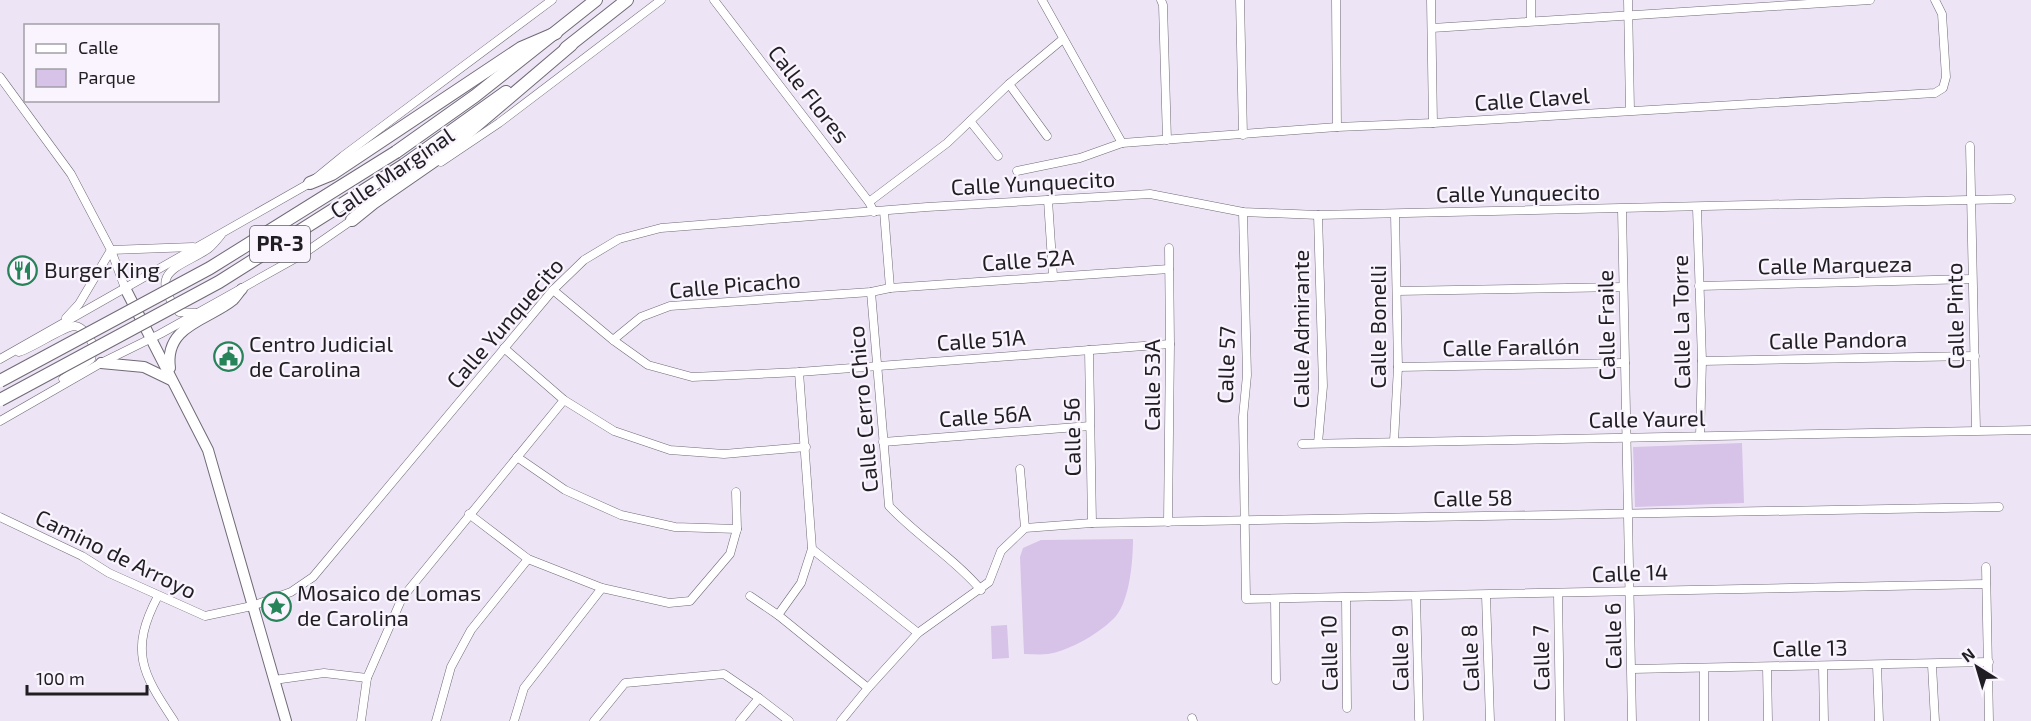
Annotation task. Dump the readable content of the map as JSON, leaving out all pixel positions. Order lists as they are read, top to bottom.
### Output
{
  "streets": {
    "main road": ["PR-3"],
    "street": [
      "Calle Flores",
      "Calle Clavel",
      "Calle Marginal",
      "Calle Yunquecito",
      "Calle 52A",
      "Calle Marqueza",
      "Calle Picacho",
      "Calle Pinto",
      "Calle La Torre",
      "Calle Fraile",
      "Calle Bonelli",
      "Calle Admirante",
      "Calle 51A",
      "Calle Pandora",
      "Calle Farallón",
      "Calle 57",
      "Calle 53A",
      "Calle Cerro Chico",
      "Calle 56A",
      "Calle Yaurel",
      "Calle 56",
      "Calle 58",
      "Camino de Arroyo",
      "Calle 14",
      "Calle 6",
      "Calle 13",
      "Calle 10",
      "Calle 9",
      "Calle 8",
      "Calle 7"
    ]
  },
  "crossings": [
    ["Calle Flores", "Calle Yunquecito"],
    ["Calle Yunquecito", "Calle Pinto"],
    ["Calle Yunquecito", "Calle La Torre"],
    ["Calle Yunquecito", "Calle Fraile"],
    ["Calle Yunquecito", "Calle Bonelli"],
    ["Calle Yunquecito", "Calle Admirante"],
    ["Calle Yunquecito", "Calle 51A"],
    ["Calle Yunquecito", "Calle 57"],
    ["Calle Yunquecito", "Camino de Arroyo"],
    ["Calle 52A", "Calle Picacho"],
    ["Calle 52A", "Calle 53A"],
    ["Calle 52A", "Calle Cerro Chico"],
    ["Calle Marqueza", "Calle Pinto"],
    ["Calle Marqueza", "Calle La Torre"],
    ["Calle Picacho", "Calle 51A"],
    ["Calle Picacho", "Calle Cerro Chico"],
    ["Calle Pinto", "Calle Pandora"],
    ["Calle Pinto", "Calle Yaurel"],
    ["Calle La Torre", "Calle Pandora"],
    ["Calle La Torre", "Calle Yaurel"],
    ["Calle Fraile", "Calle Farallón"],
    ["Calle Fraile", "Calle Yaurel"],
    ["Calle Fraile", "Calle 58"],
    ["Calle Fraile", "Calle 6"],
    ["Calle Bonelli", "Calle Farallón"],
    ["Calle Bonelli", "Calle Yaurel"],
    ["Calle Admirante", "Calle Yaurel"],
    ["Calle 51A", "Calle 53A"],
    ["Calle 51A", "Calle Cerro Chico"],
    ["Calle 51A", "Calle 56"],
    ["Calle 57", "Calle 58"],
    ["Calle 57", "Calle 14"],
    ["Calle 53A", "Calle 58"],
    ["Calle Cerro Chico", "Calle 56A"],
    ["Calle 56A", "Calle 56"],
    ["Calle 56", "Calle 58"],
    ["Calle 58", "Calle 6"],
    ["Calle 14", "Calle 6"],
    ["Calle 14", "Calle 10"],
    ["Calle 14", "Calle 9"],
    ["Calle 14", "Calle 8"],
    ["Calle 14", "Calle 7"],
    ["Calle 6", "Calle 13"]
  ],
  "places": {
    "restaurant": ["Burger King"],
    "public building": ["Centro Judicial de Carolina"],
    "place": ["Mosaico de Lomas de Carolina"]
  },
  "legend": ["Calle", "Parque"],
  "scale_bar": "100 m",
  "north": "top left"
}
